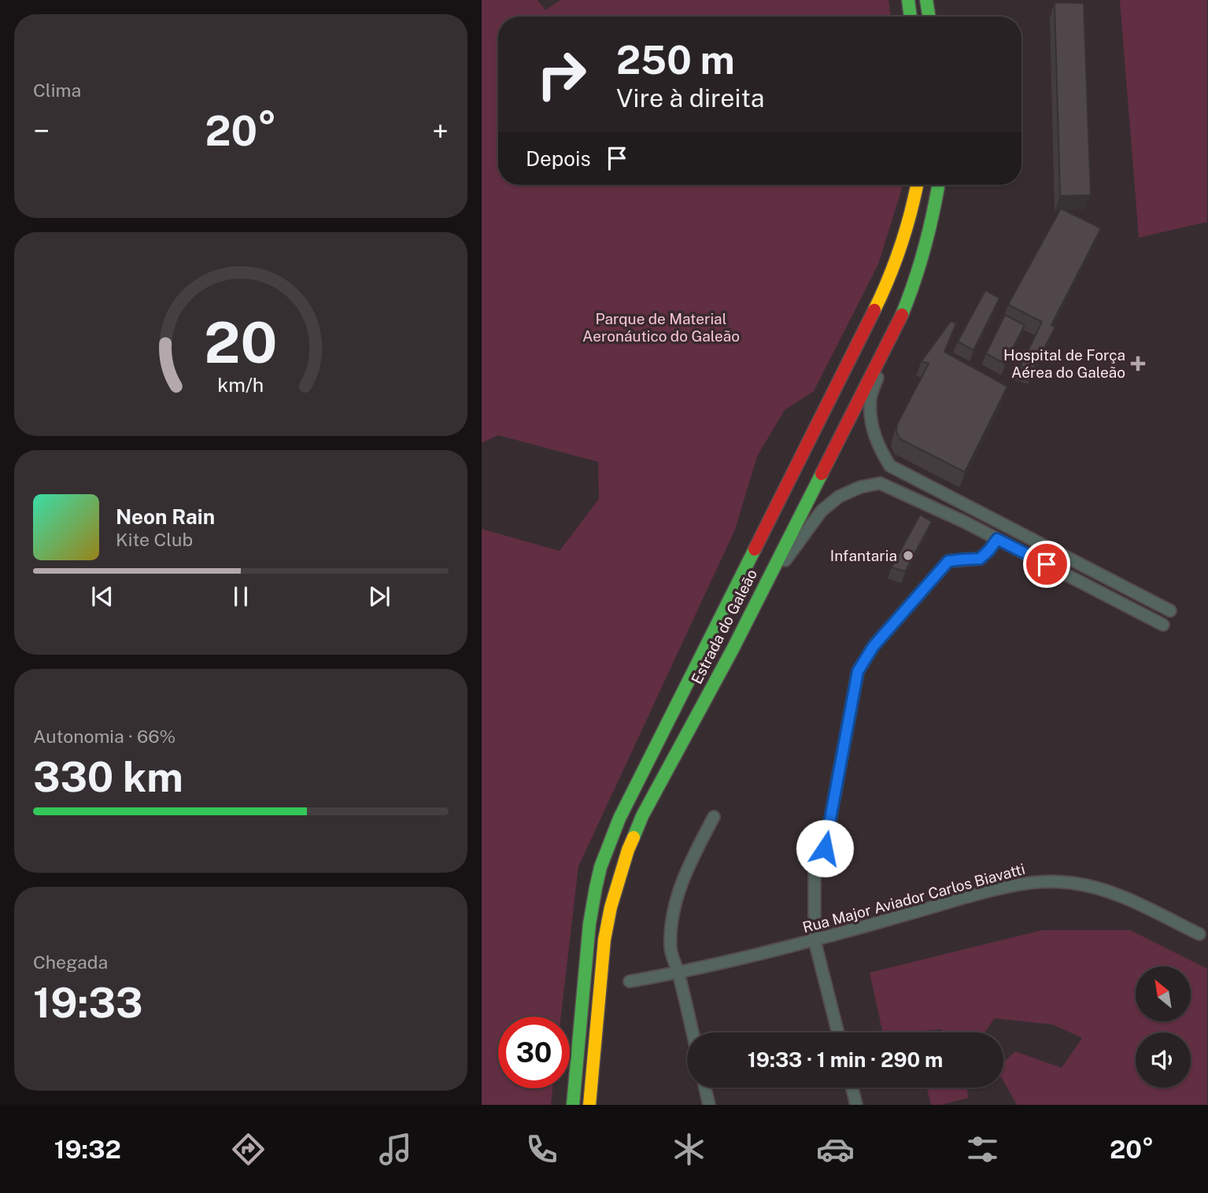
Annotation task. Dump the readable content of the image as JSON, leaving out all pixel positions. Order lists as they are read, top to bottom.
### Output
{
  "streets": {
    "main road": ["Estrada do Galeão"],
    "street": ["Rua Major Aviador Carlos Biavatti"]
  },
  "parks": ["Parque de Material Aeronáutico do Galeão"],
  "places": {
    "health": ["Hospital de Força Aérea do Galeão"],
    "other": ["Infantaria"]
  },
  "north": "top left",
  "page": {
    "tile": [
      "Clima",
      ["Autonomia · 66%", "330 km"],
      ["Chegada", "19:33"]
    ],
    "turn": ["250 m", "Vire à direita"],
    "heat": ["−", "20°", "+"],
    "then": "Depois",
    "song": ["Neon Rain", "Kite Club"],
    "limit": "30",
    "trip": "19:33 · 1 min · 290 m",
    "tabs": ["19:32", "20°"],
    "gauge": ["20", "km/h"]
  }
}
